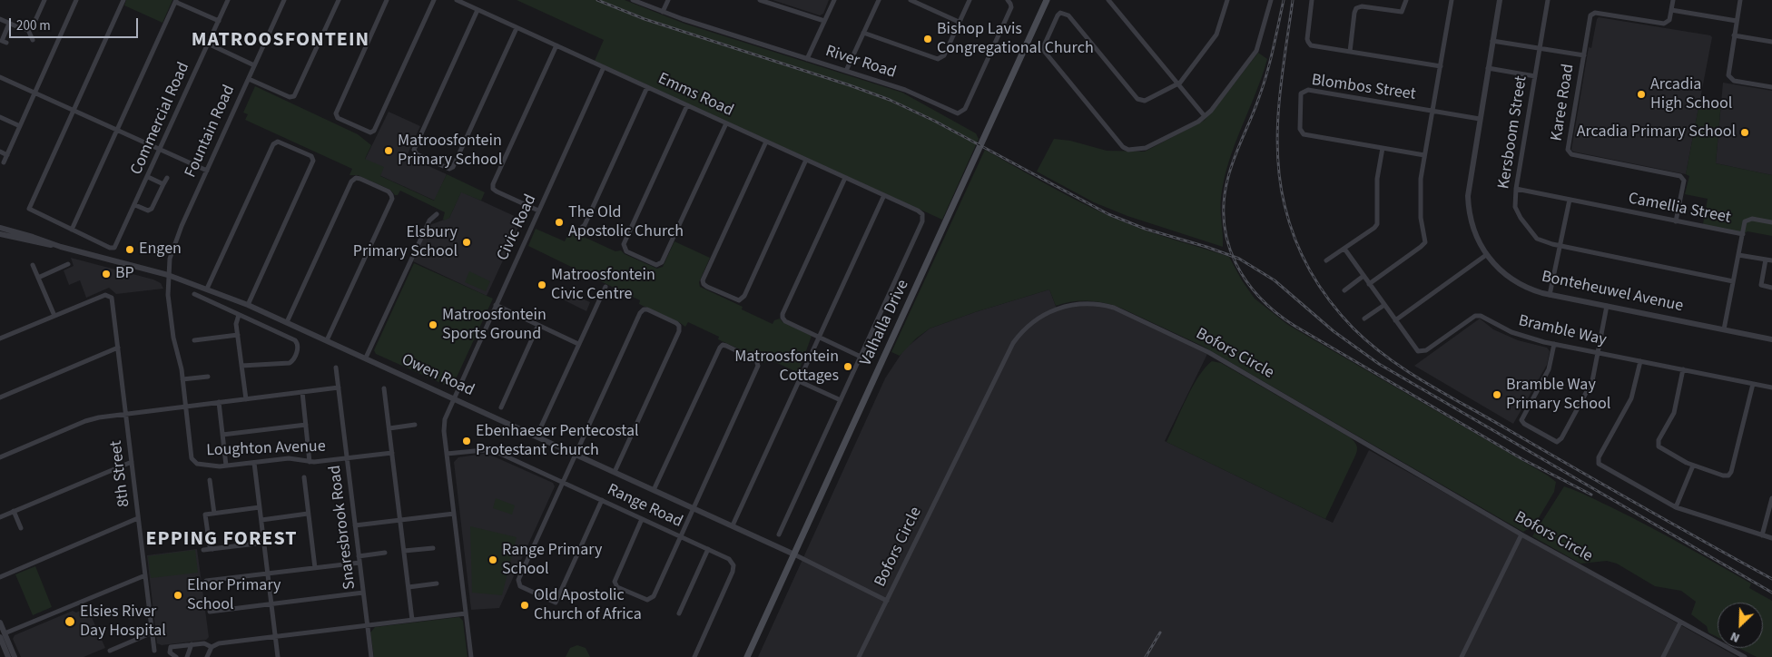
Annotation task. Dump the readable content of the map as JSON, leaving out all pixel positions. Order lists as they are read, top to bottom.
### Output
{
  "streets": {
    "main road": ["Valhalla Drive"],
    "street": [
      "River Road",
      "Blombos Street",
      "Emms Road",
      "Karee Road",
      "Commercial Road",
      "Fountain Road",
      "Kersboom Street",
      "Camellia Street",
      "Civic Road",
      "Bonteheuwel Avenue",
      "Bramble Way",
      "Bofors Circle",
      "Owen Road",
      "Loughton Avenue",
      "8th Street",
      "Range Road",
      "Snaresbrook Road"
    ]
  },
  "crossings": [
    ["Blombos Street", "Bonteheuwel Avenue"],
    ["Emms Road", "Civic Road"],
    ["Karee Road", "Camellia Street"],
    ["Fountain Road", "Owen Road"],
    ["Fountain Road", "Loughton Avenue"],
    ["Kersboom Street", "Camellia Street"],
    ["Camellia Street", "Bonteheuwel Avenue"],
    ["Civic Road", "Owen Road"],
    ["Civic Road", "Range Road"],
    ["Valhalla Drive", "Owen Road"],
    ["Owen Road", "Loughton Avenue"],
    ["Loughton Avenue", "Snaresbrook Road"]
  ],
  "districts": ["MATROOSFONTEIN", "EPPING FOREST"],
  "places": [
    "Bishop Lavis Congregational Church",
    "Arcadia High School",
    "Arcadia Primary School",
    "Matroosfontein Primary School",
    "The Old Apostolic Church",
    "Elsbury Primary School",
    "Engen",
    "BP",
    "Matroosfontein Civic Centre",
    "Matroosfontein Sports Ground",
    "Matroosfontein Cottages",
    "Bramble Way Primary School",
    "Ebenhaeser Pentecostal Protestant Church",
    "Range Primary School",
    "Elnor Primary School",
    "Old Apostolic Church of Africa",
    "Elsies River Day Hospital"
  ],
  "scale_bar": "200 m",
  "north": "bottom left"
}
